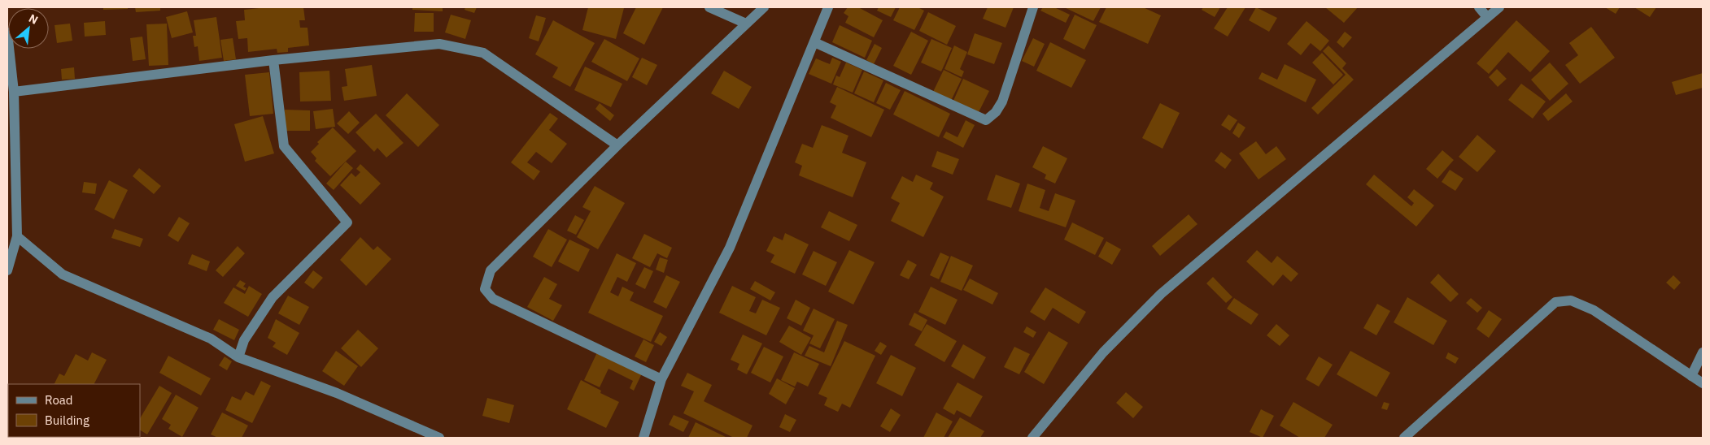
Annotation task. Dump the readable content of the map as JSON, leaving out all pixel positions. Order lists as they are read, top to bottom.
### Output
{
  "legend": ["Road", "Building"],
  "north": "top right"
}
